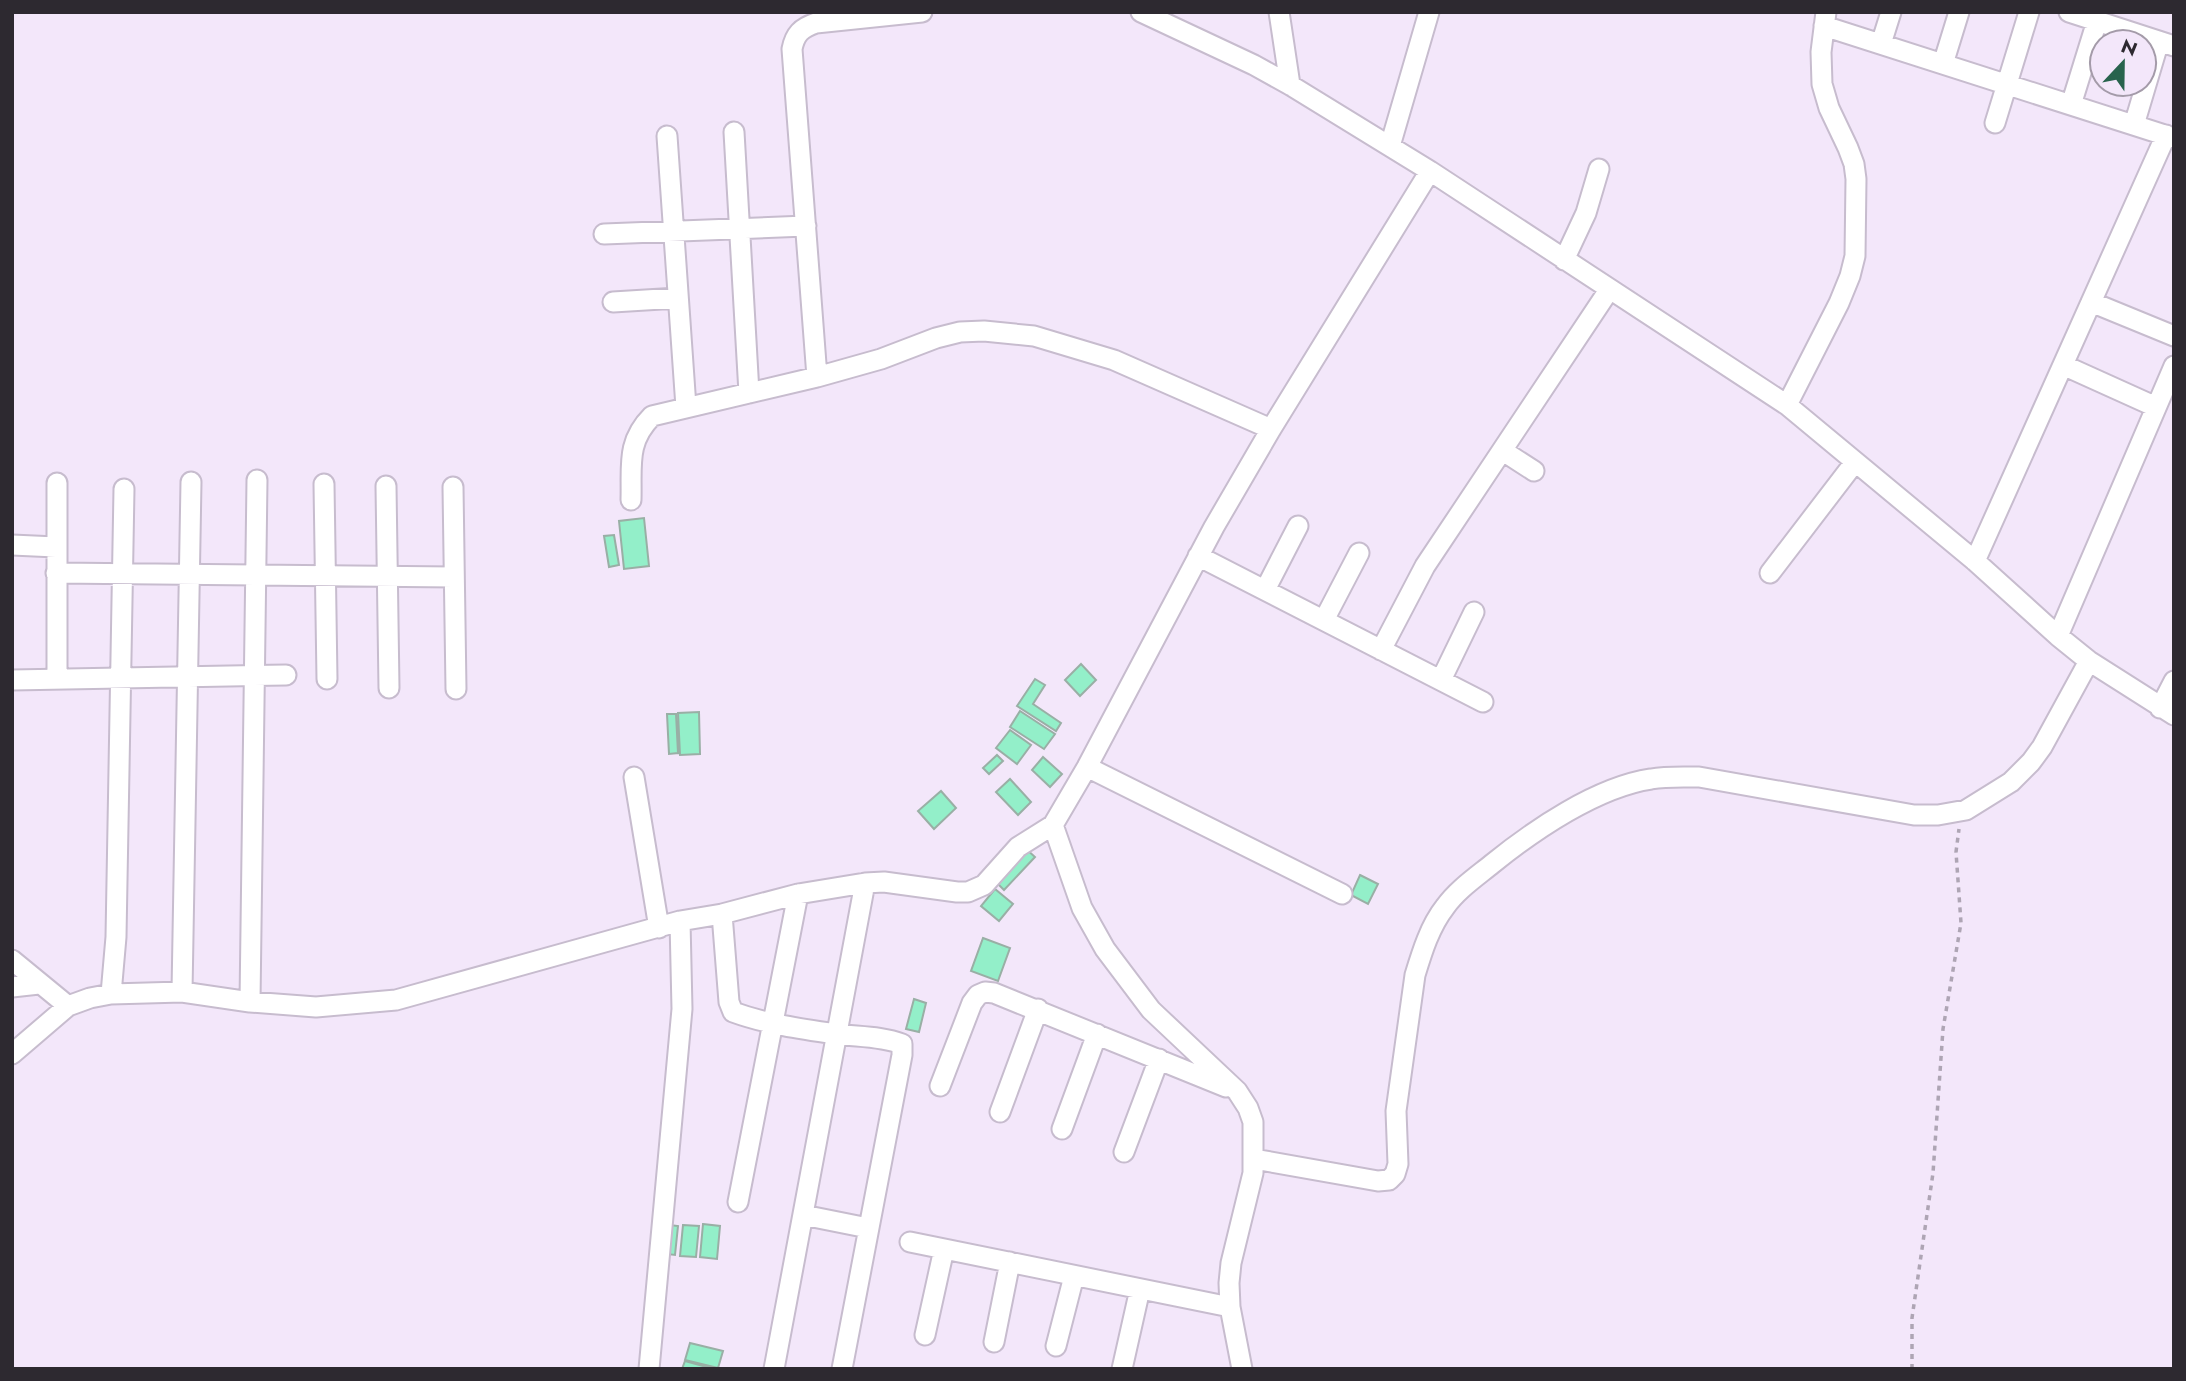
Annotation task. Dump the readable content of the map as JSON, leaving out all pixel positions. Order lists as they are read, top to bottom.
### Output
{
  "north": "top"
}
